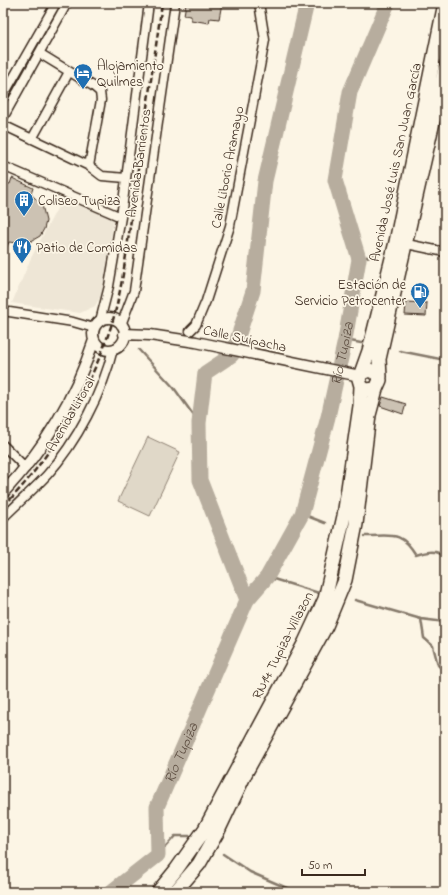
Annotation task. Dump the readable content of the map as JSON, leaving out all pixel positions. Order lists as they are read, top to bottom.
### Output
{
  "streets": {
    "highway": ["Avenida José Luis San Juan García", "RN14: Tupiza-Villazon"],
    "street": [
      "Avenida Barrientos",
      "Calle Liborio Aramayo",
      "Calle Suipacha",
      "Avenida Litoral"
    ]
  },
  "crossings": [
    ["Avenida José Luis San Juan García", "Calle Suipacha"],
    ["Avenida José Luis San Juan García", "RN14: Tupiza-Villazon"],
    ["Avenida Barrientos", "Calle Suipacha"],
    ["Avenida Barrientos", "Avenida Litoral"],
    ["Calle Suipacha", "Avenida Litoral"],
    ["Calle Suipacha", "RN14: Tupiza-Villazon"]
  ],
  "water": ["Río Tupiza"],
  "places": {
    "hotel": ["Alojamiento Quilmes"],
    "building": ["Coliseo Tupiza"],
    "restaurant": ["Patio de Comidas"],
    "fuel station": ["Estación de Servicio Petrocenter"]
  },
  "scale_bar": "50 m"
}
